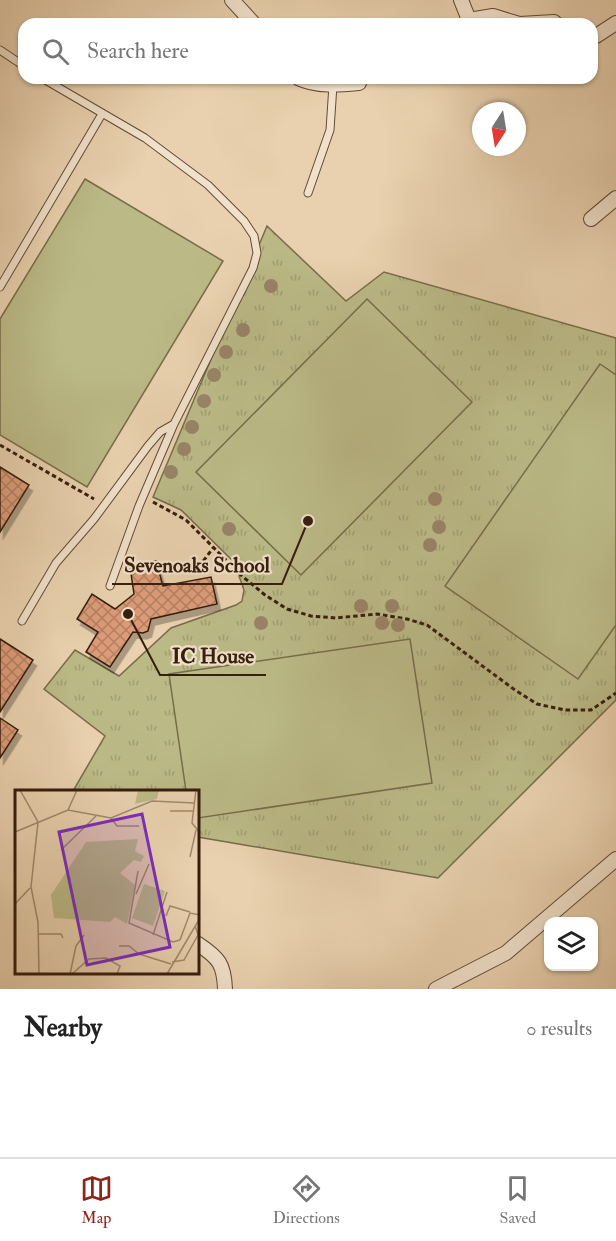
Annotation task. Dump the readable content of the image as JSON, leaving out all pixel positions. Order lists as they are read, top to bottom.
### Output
{
  "places": ["Sevenoaks School", "IC House"],
  "north": "bottom",
  "page": {
    "search": "Search here",
    "heading": ["Nearby", "0 results"],
    "nav": ["Map", "Directions", "Saved"]
  }
}
